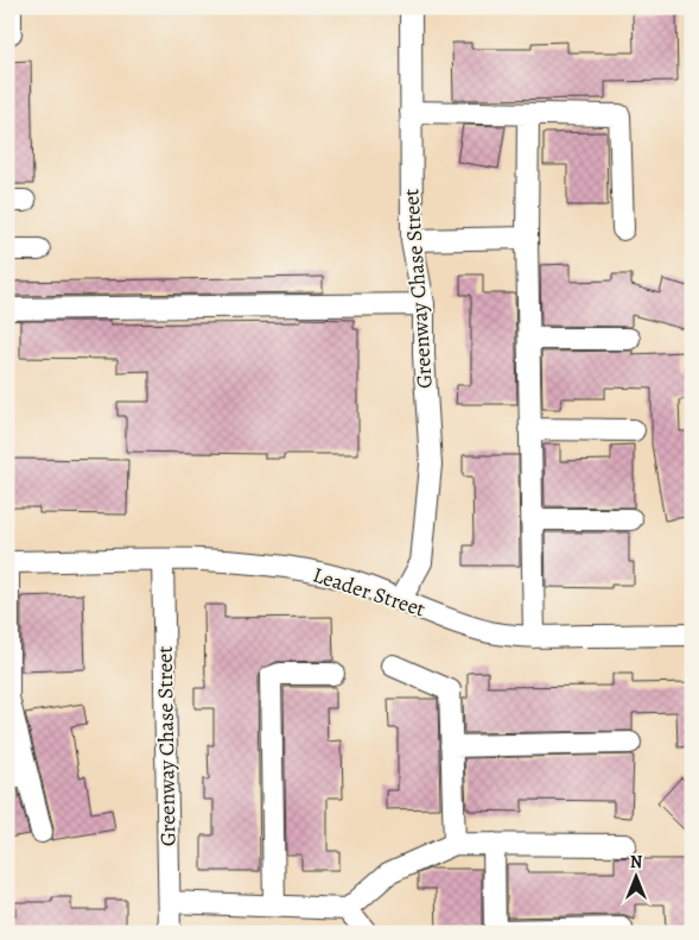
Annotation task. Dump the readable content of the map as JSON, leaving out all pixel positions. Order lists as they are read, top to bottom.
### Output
{
  "streets": {
    "street": ["Greenway Chase Street", "Leader Street"]
  },
  "crossings": [
    ["Greenway Chase Street", "Leader Street"]
  ],
  "north": "top"
}
